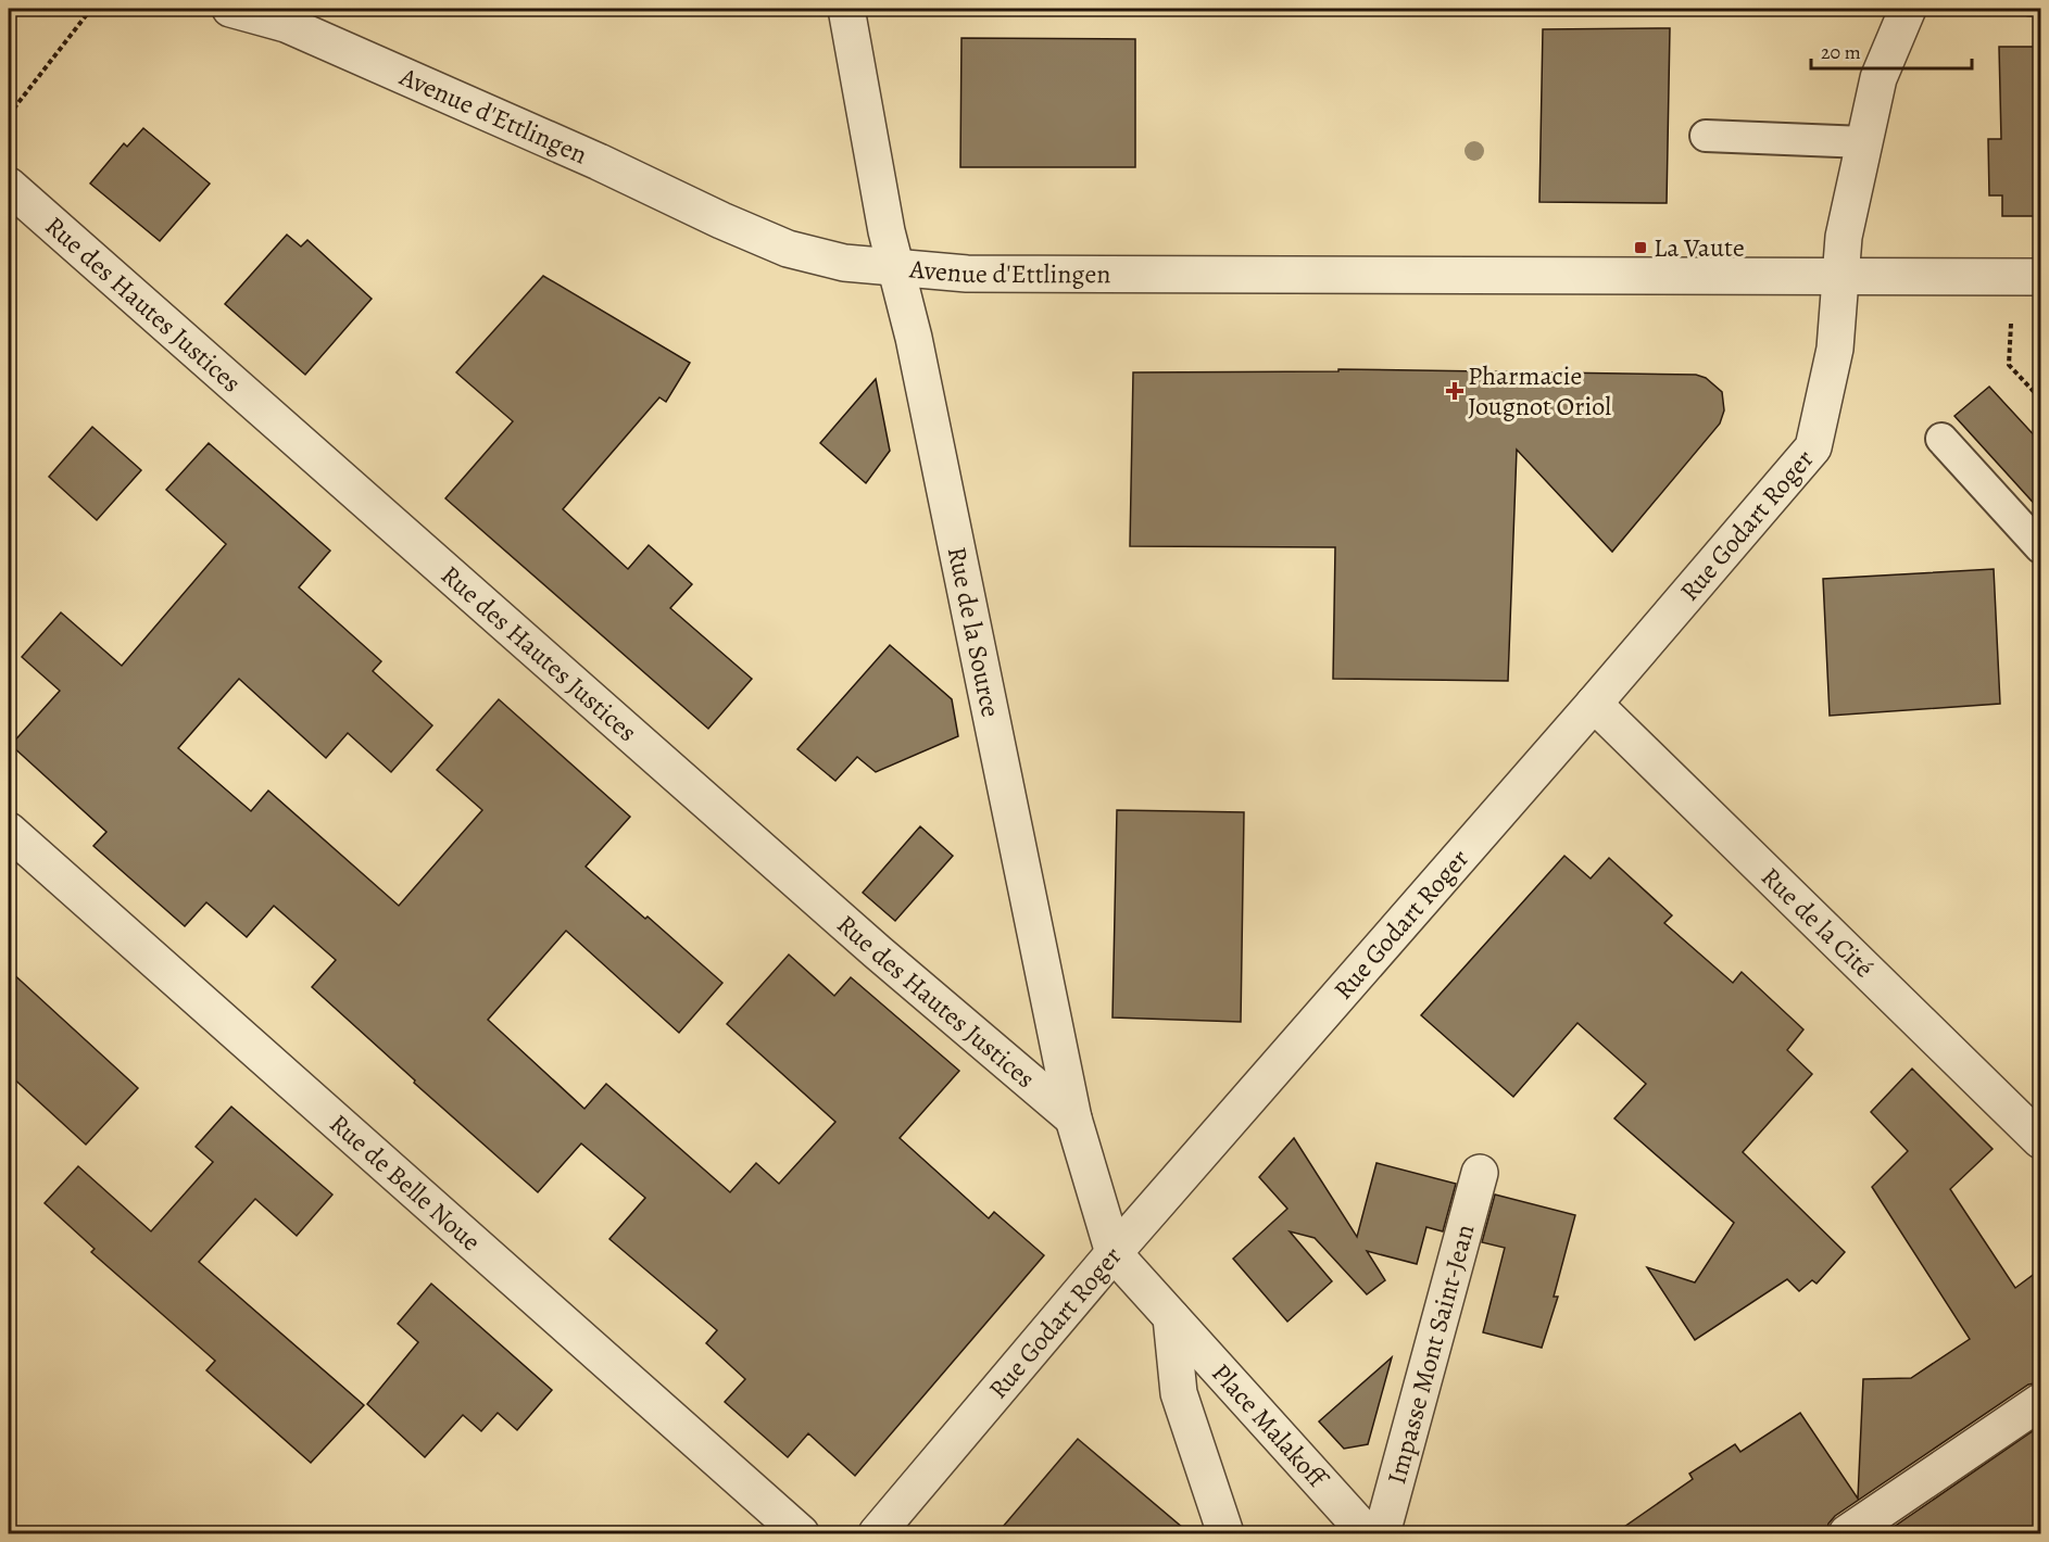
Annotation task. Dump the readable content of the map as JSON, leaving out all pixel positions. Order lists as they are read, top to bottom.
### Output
{
  "streets": {
    "street": [
      "Avenue d'Ettlingen",
      "Rue des Hautes Justices",
      "Rue Godart Roger",
      "Rue de la Source",
      "Rue de la Cité",
      "Rue de Belle Noue",
      "Impasse Mont Saint-Jean",
      "Place Malakoff"
    ]
  },
  "crossings": [
    ["Avenue d'Ettlingen", "Rue Godart Roger"],
    ["Avenue d'Ettlingen", "Rue de la Source"],
    ["Rue des Hautes Justices", "Rue de la Source"],
    ["Rue Godart Roger", "Rue de la Source"],
    ["Rue Godart Roger", "Rue de la Cité"],
    ["Rue Godart Roger", "Place Malakoff"],
    ["Rue de la Source", "Place Malakoff"]
  ],
  "places": {
    "transit": ["La Vaute"],
    "health": ["Pharmacie Jougnot Oriol"]
  },
  "scale_bar": "20 m"
}
